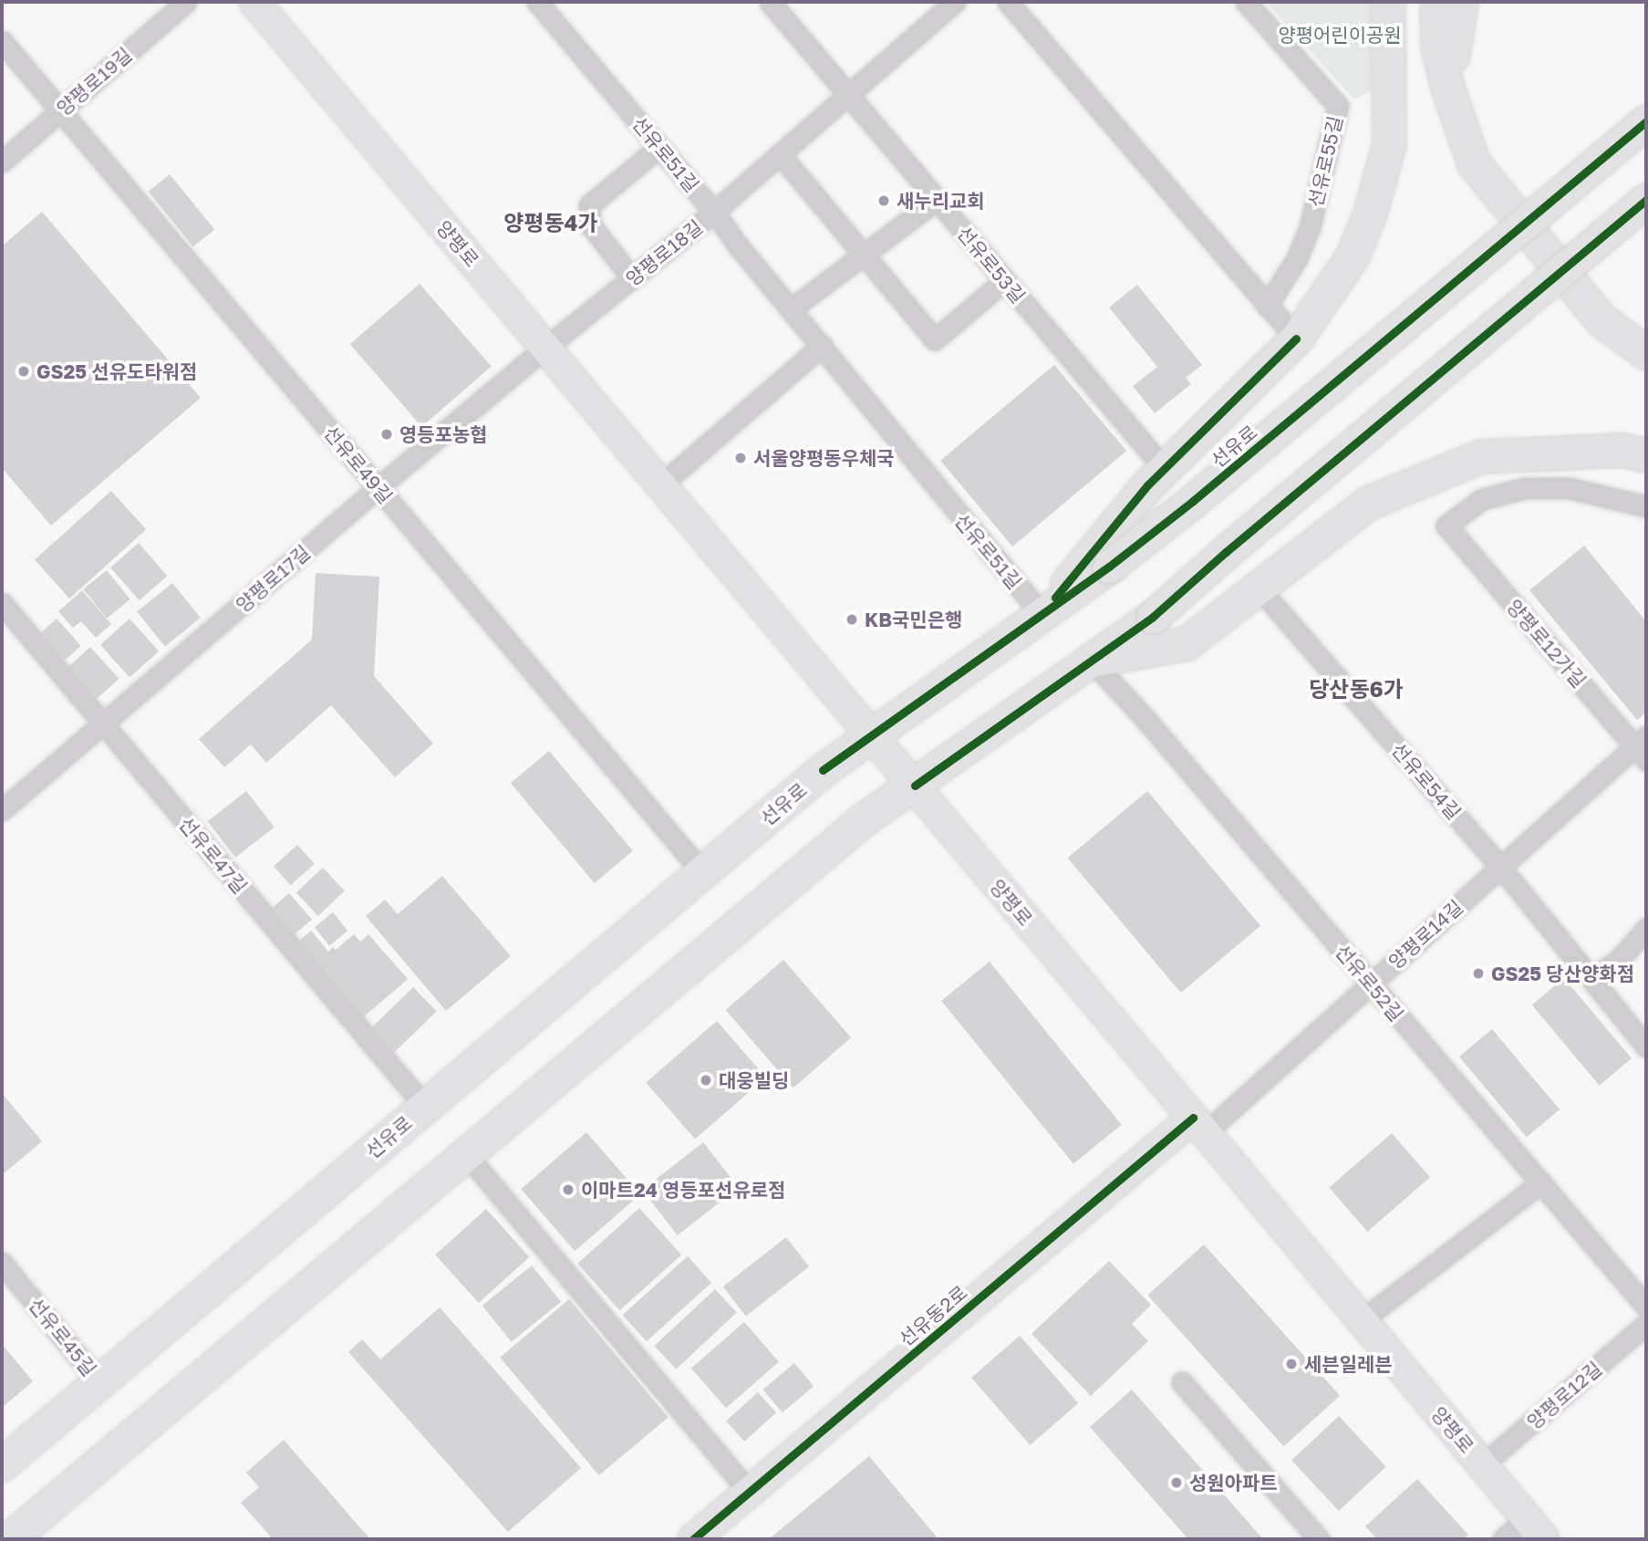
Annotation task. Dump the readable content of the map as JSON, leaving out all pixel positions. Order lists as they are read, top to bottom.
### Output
{
  "streets": {
    "main road": ["양평로", "선유로", "선유동2로"],
    "street": [
      "양평로19길",
      "선유로51길",
      "선유로55길",
      "양평로18길",
      "선유로53길",
      "선유로49길",
      "양평로17길",
      "양평로12가길",
      "선유로54길",
      "선유로47길",
      "양평로14길",
      "선유로52길",
      "선유로45길",
      "양평로12길"
    ]
  },
  "crossings": [
    ["양평로19길", "선유로49길"],
    ["선유로51길", "양평로18길"],
    ["선유로51길", "선유로"],
    ["양평로", "양평로18길"],
    ["양평로", "선유로"],
    ["양평로", "양평로17길"],
    ["양평로", "양평로14길"],
    ["양평로", "선유동2로"],
    ["양평로", "양평로12길"],
    ["양평로18길", "선유로53길"],
    ["양평로18길", "양평로17길"],
    ["선유로", "선유로49길"],
    ["선유로", "선유로47길"],
    ["선유로", "선유로45길"],
    ["선유로49길", "양평로17길"],
    ["양평로17길", "선유로47길"],
    ["양평로12가길", "양평로14길"],
    ["선유로54길", "양평로14길"],
    ["양평로14길", "선유로52길"],
    ["양평로14길", "선유동2로"]
  ],
  "districts": ["양평동4가", "당산동6가"],
  "parks": ["양평어린이공원"],
  "places": [
    "새누리교회",
    "GS25 선유도타워점",
    "영등포농협",
    "서울양평동우체국",
    "KB국민은행",
    "GS25 당산양화점",
    "대웅빌딩",
    "이마트24 영등포선유로점",
    "세븐일레븐",
    "성원아파트"
  ]
}
